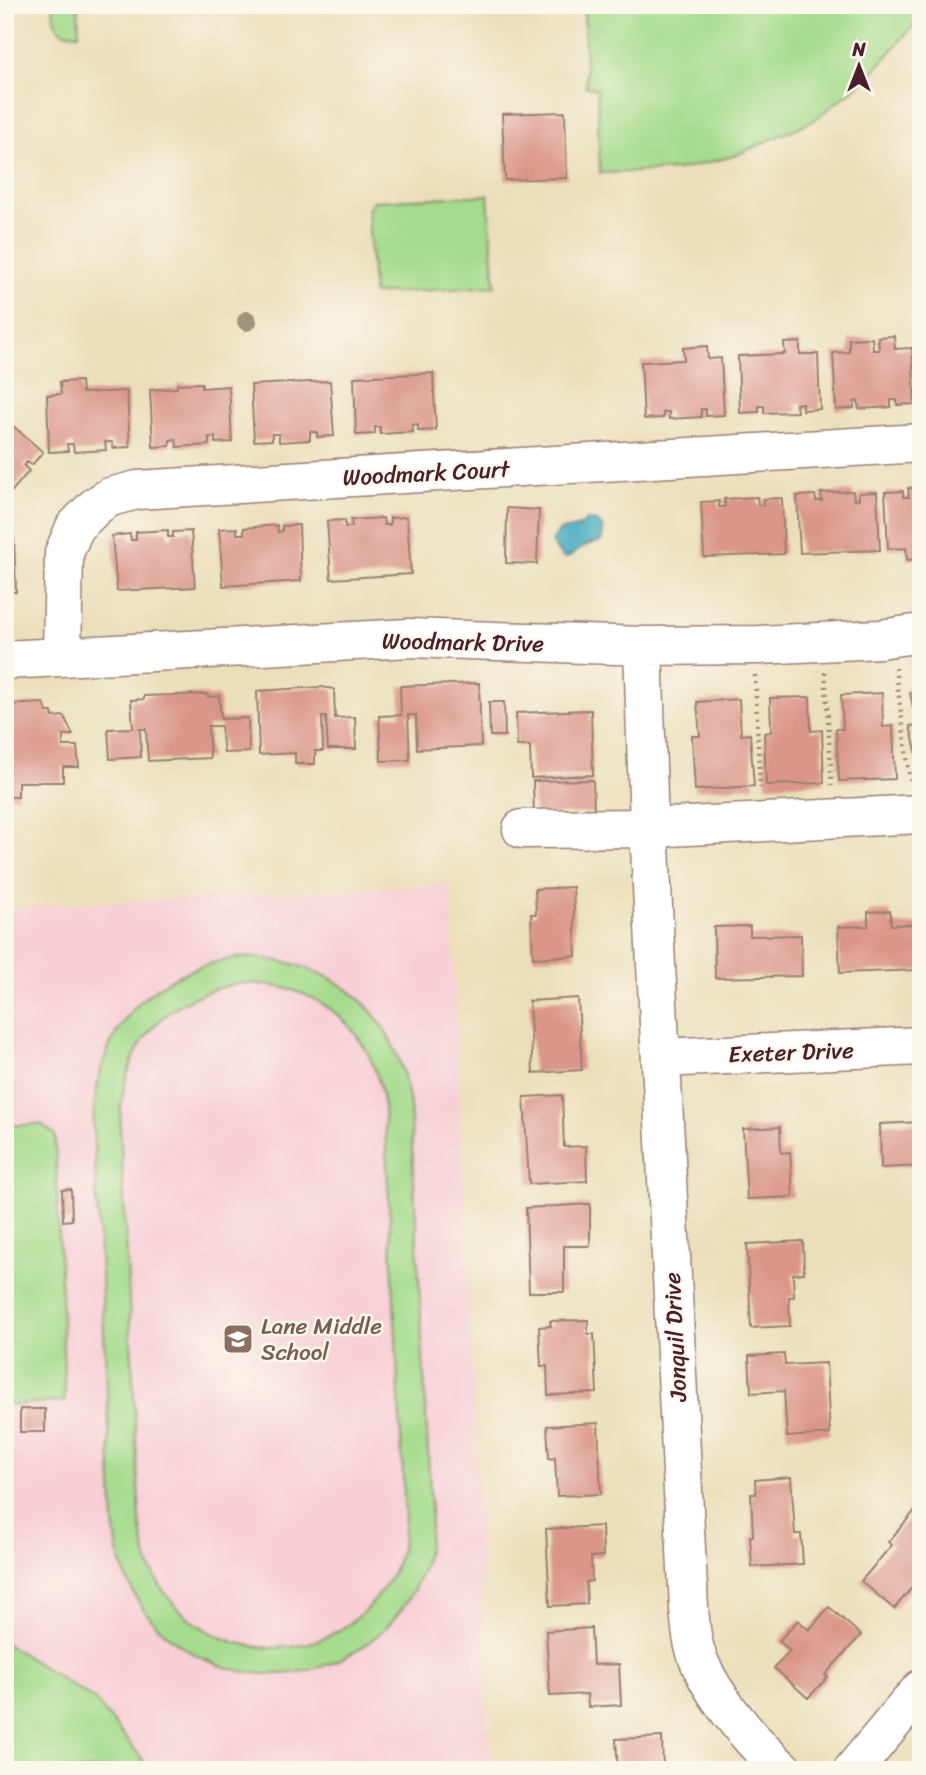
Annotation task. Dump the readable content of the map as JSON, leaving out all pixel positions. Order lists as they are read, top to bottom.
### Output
{
  "streets": {
    "street": [
      "Woodmark Court",
      "Woodmark Drive",
      "Exeter Drive",
      "Jonquil Drive"
    ]
  },
  "crossings": [
    ["Woodmark Court", "Woodmark Drive"],
    ["Woodmark Drive", "Jonquil Drive"],
    ["Exeter Drive", "Jonquil Drive"]
  ],
  "places": {
    "school or university": ["Lane Middle School"]
  },
  "north": "top"
}
